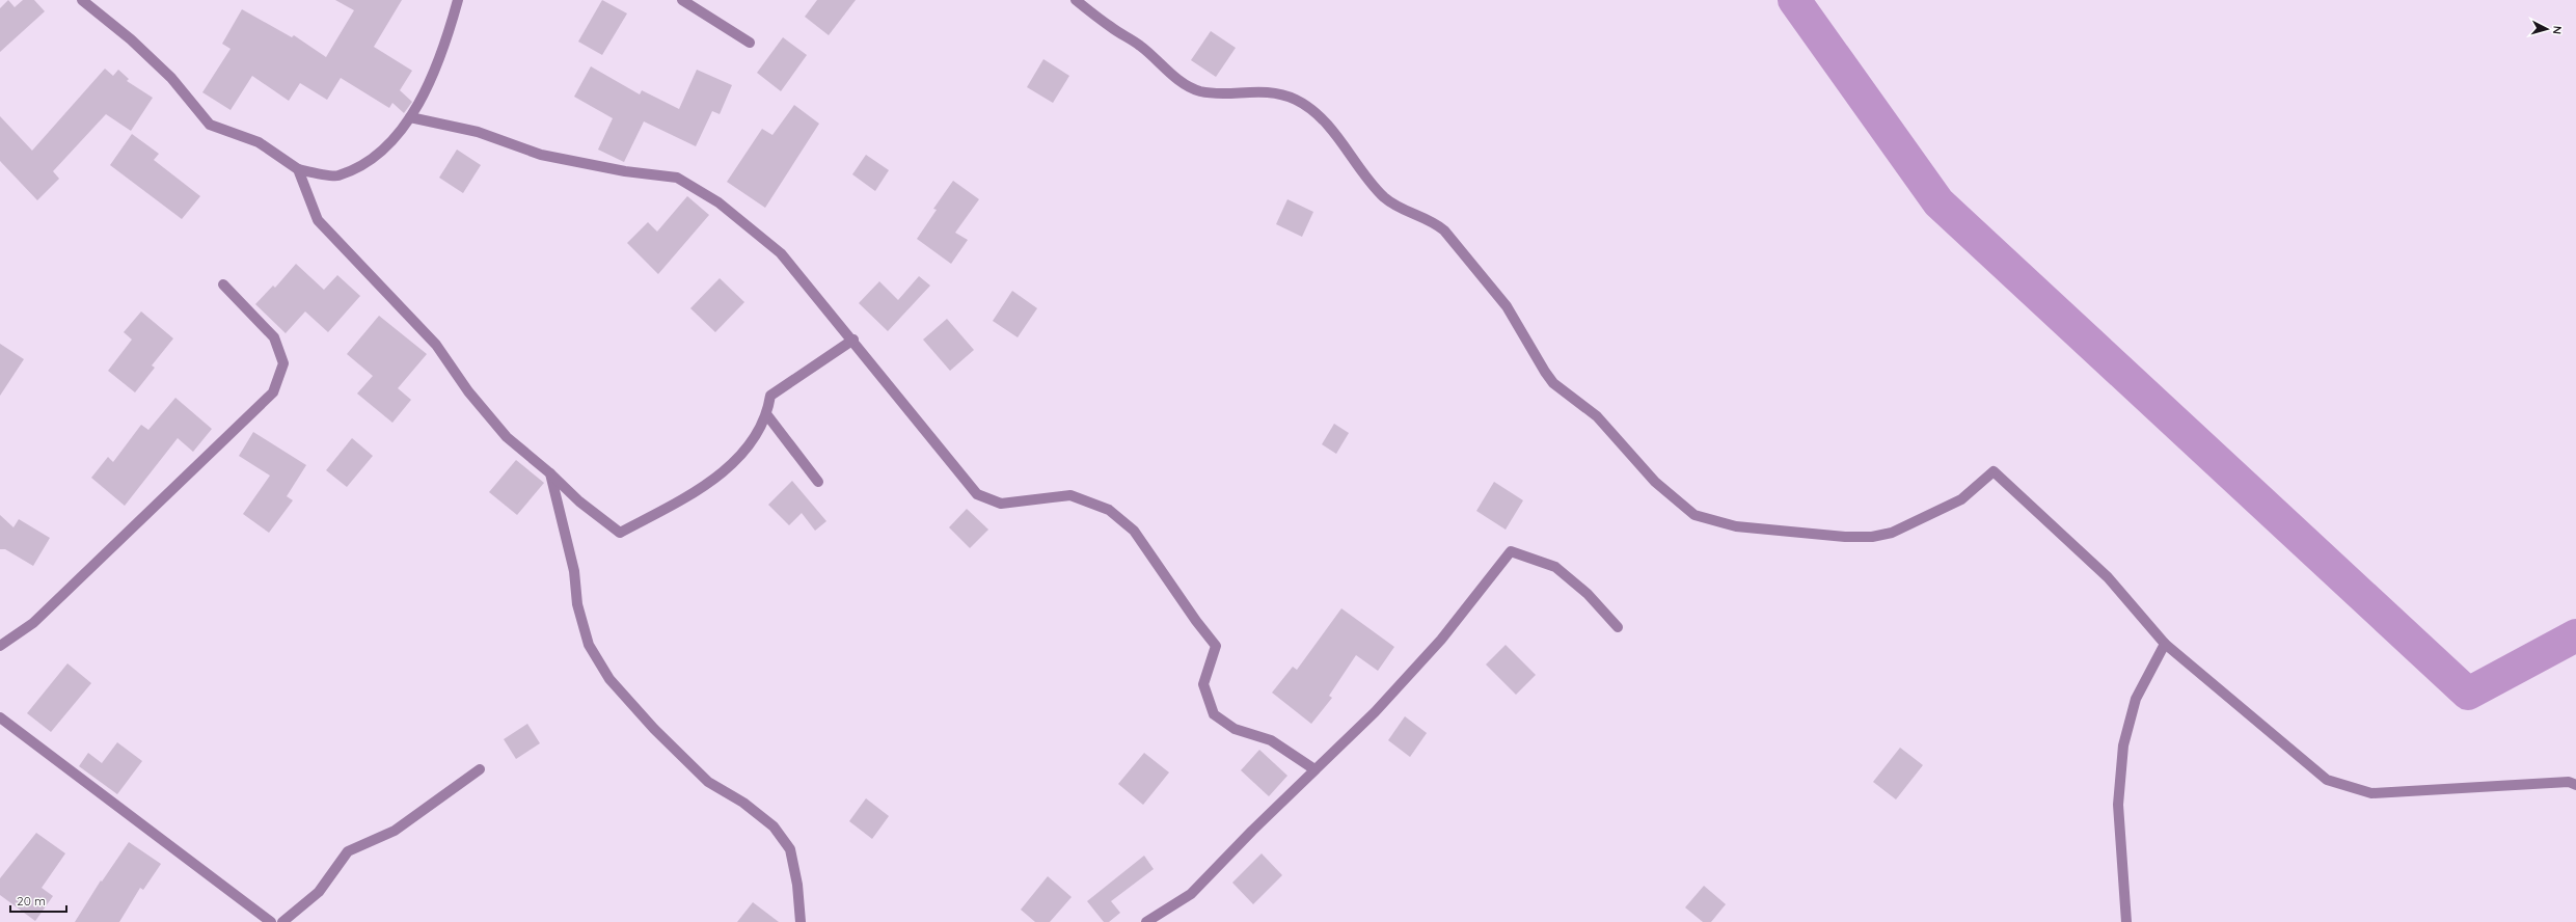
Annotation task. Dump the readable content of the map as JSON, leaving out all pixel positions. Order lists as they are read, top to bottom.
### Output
{
  "scale_bar": "20 m",
  "north": "right"
}
